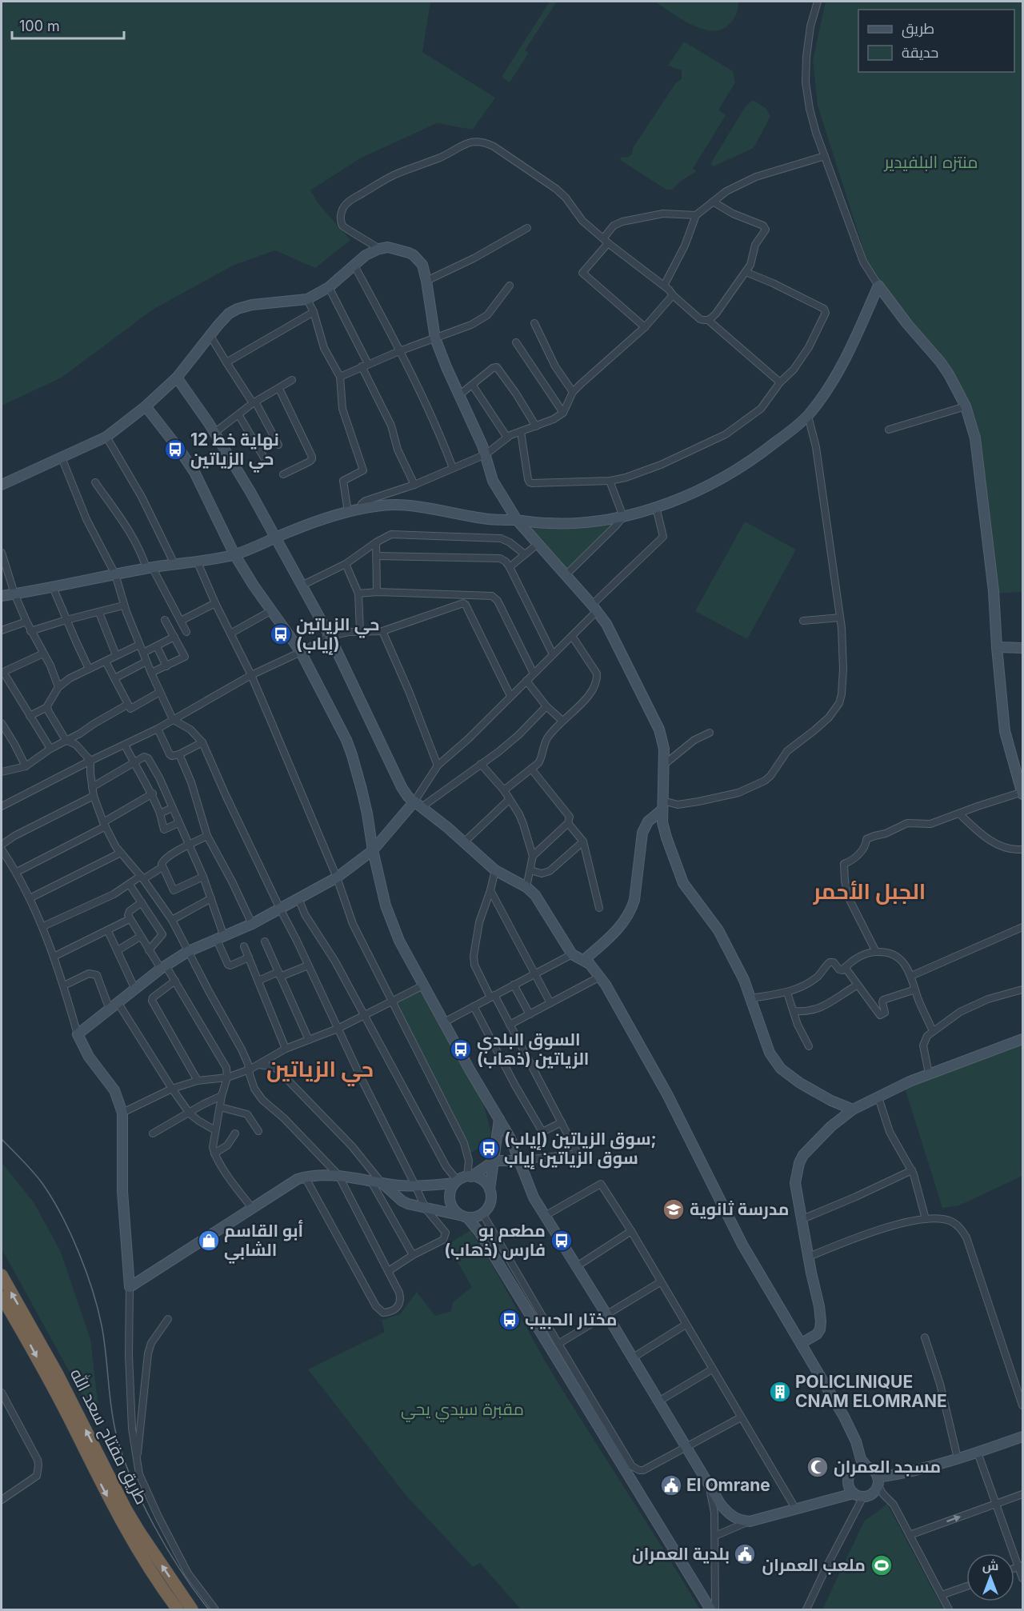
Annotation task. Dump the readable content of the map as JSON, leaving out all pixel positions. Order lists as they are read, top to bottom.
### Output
{
  "streets": {
    "highway": ["طريق مفتاح سعد الله"]
  },
  "districts": ["الجبل الأحمر", "حي الزياتين"],
  "parks": ["منتزه البلفيدير", "مقبرة سيدي يحي"],
  "places": {
    "bus stop": [
      "نهاية خط 12 حي الزياتين",
      "حي الزياتين (إياب)",
      "السوق البلدي الزياتين (ذهاب)",
      "سوق الزياتين (إياب); سوق الزياتين إياب",
      "مطعم بو فارس (ذهاب)",
      "مختار الحبيب"
    ],
    "school or university": ["مدرسة ثانوية"],
    "shop": ["أبو القاسم الشابي"],
    "building": ["POLICLINIQUE CNAM ELOMRANE"],
    "mosque": ["مسجد العمران"],
    "public building": ["El Omrane", "بلدية العمران"],
    "sports": ["ملعب العمران"]
  },
  "legend": ["طريق", "حديقة"],
  "scale_bar": "100 m",
  "north": "top"
}
